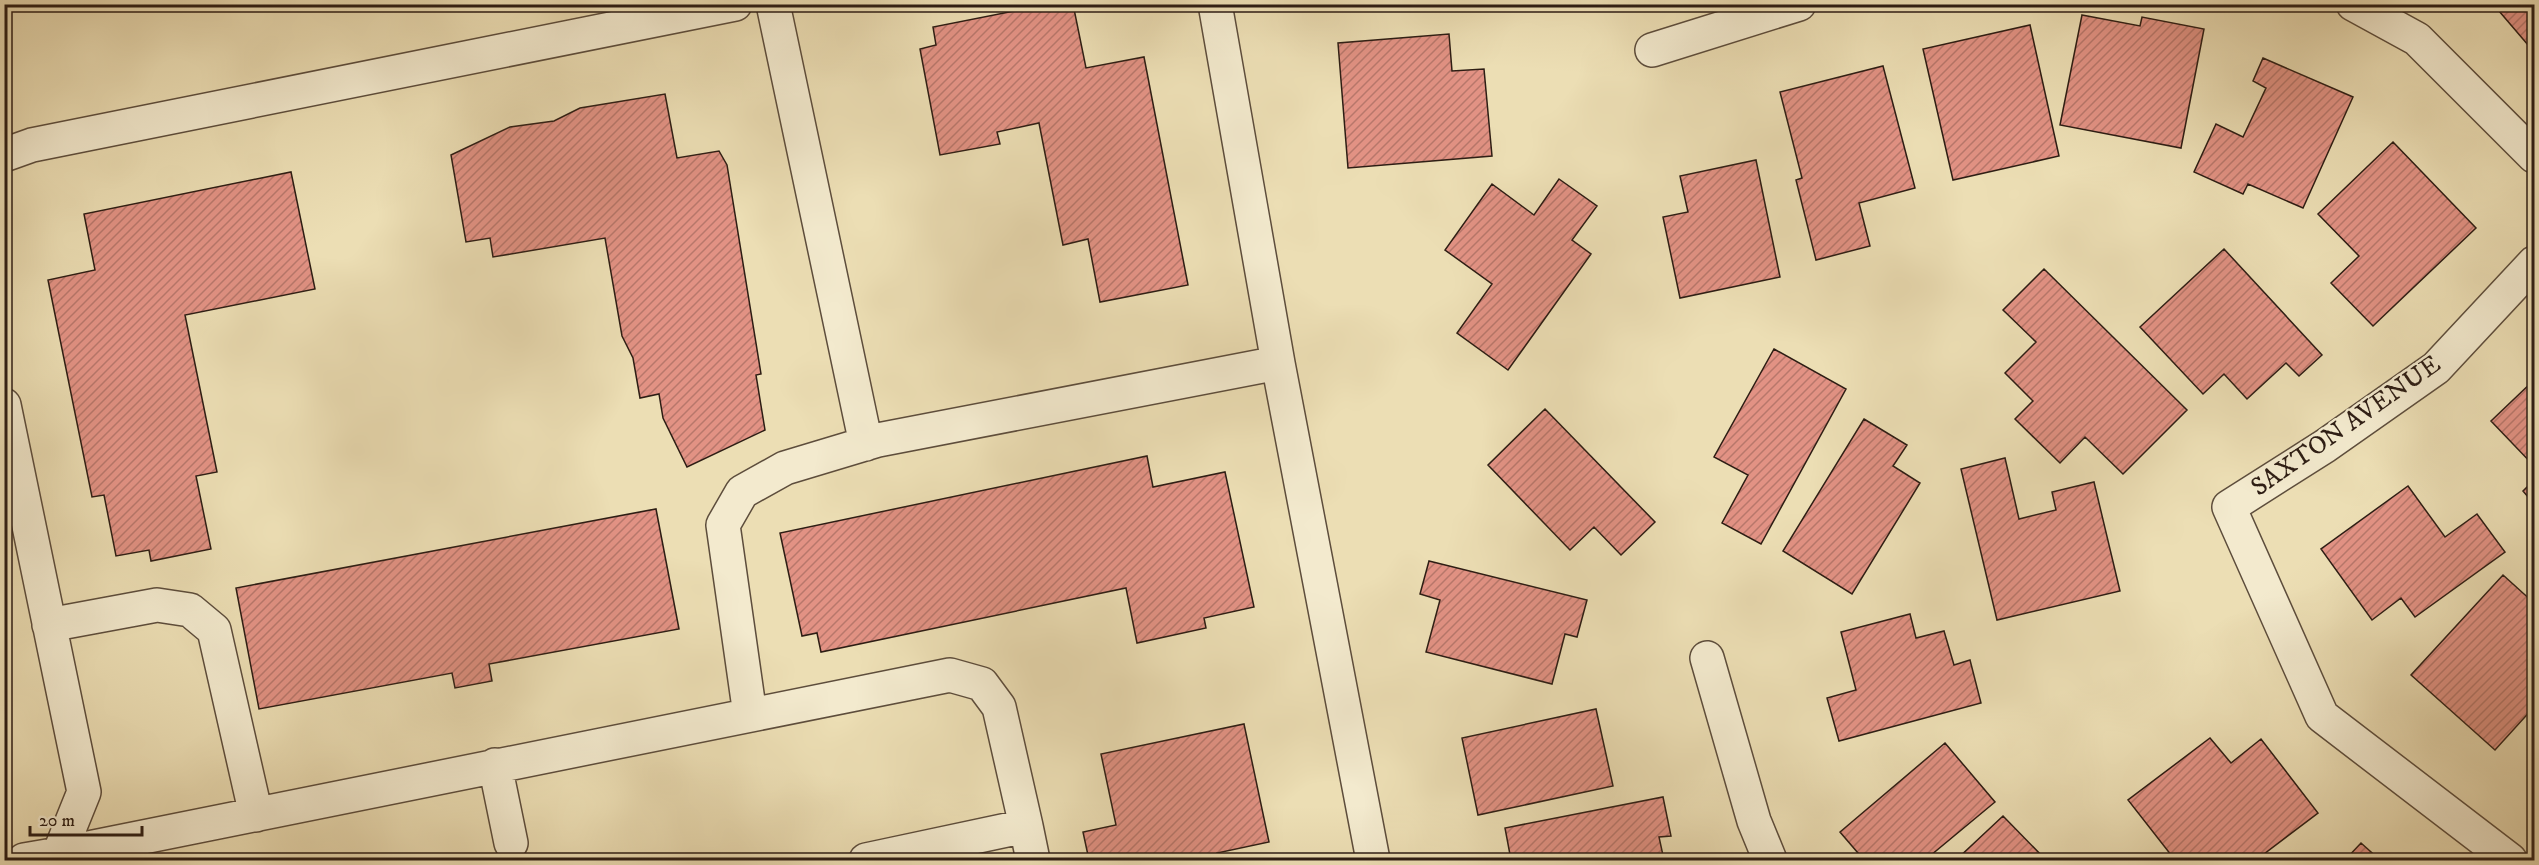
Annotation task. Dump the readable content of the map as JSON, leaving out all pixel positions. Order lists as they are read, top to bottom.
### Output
{
  "streets": {
    "street": ["SAXTON AVENUE"]
  },
  "scale_bar": "20 m"
}
